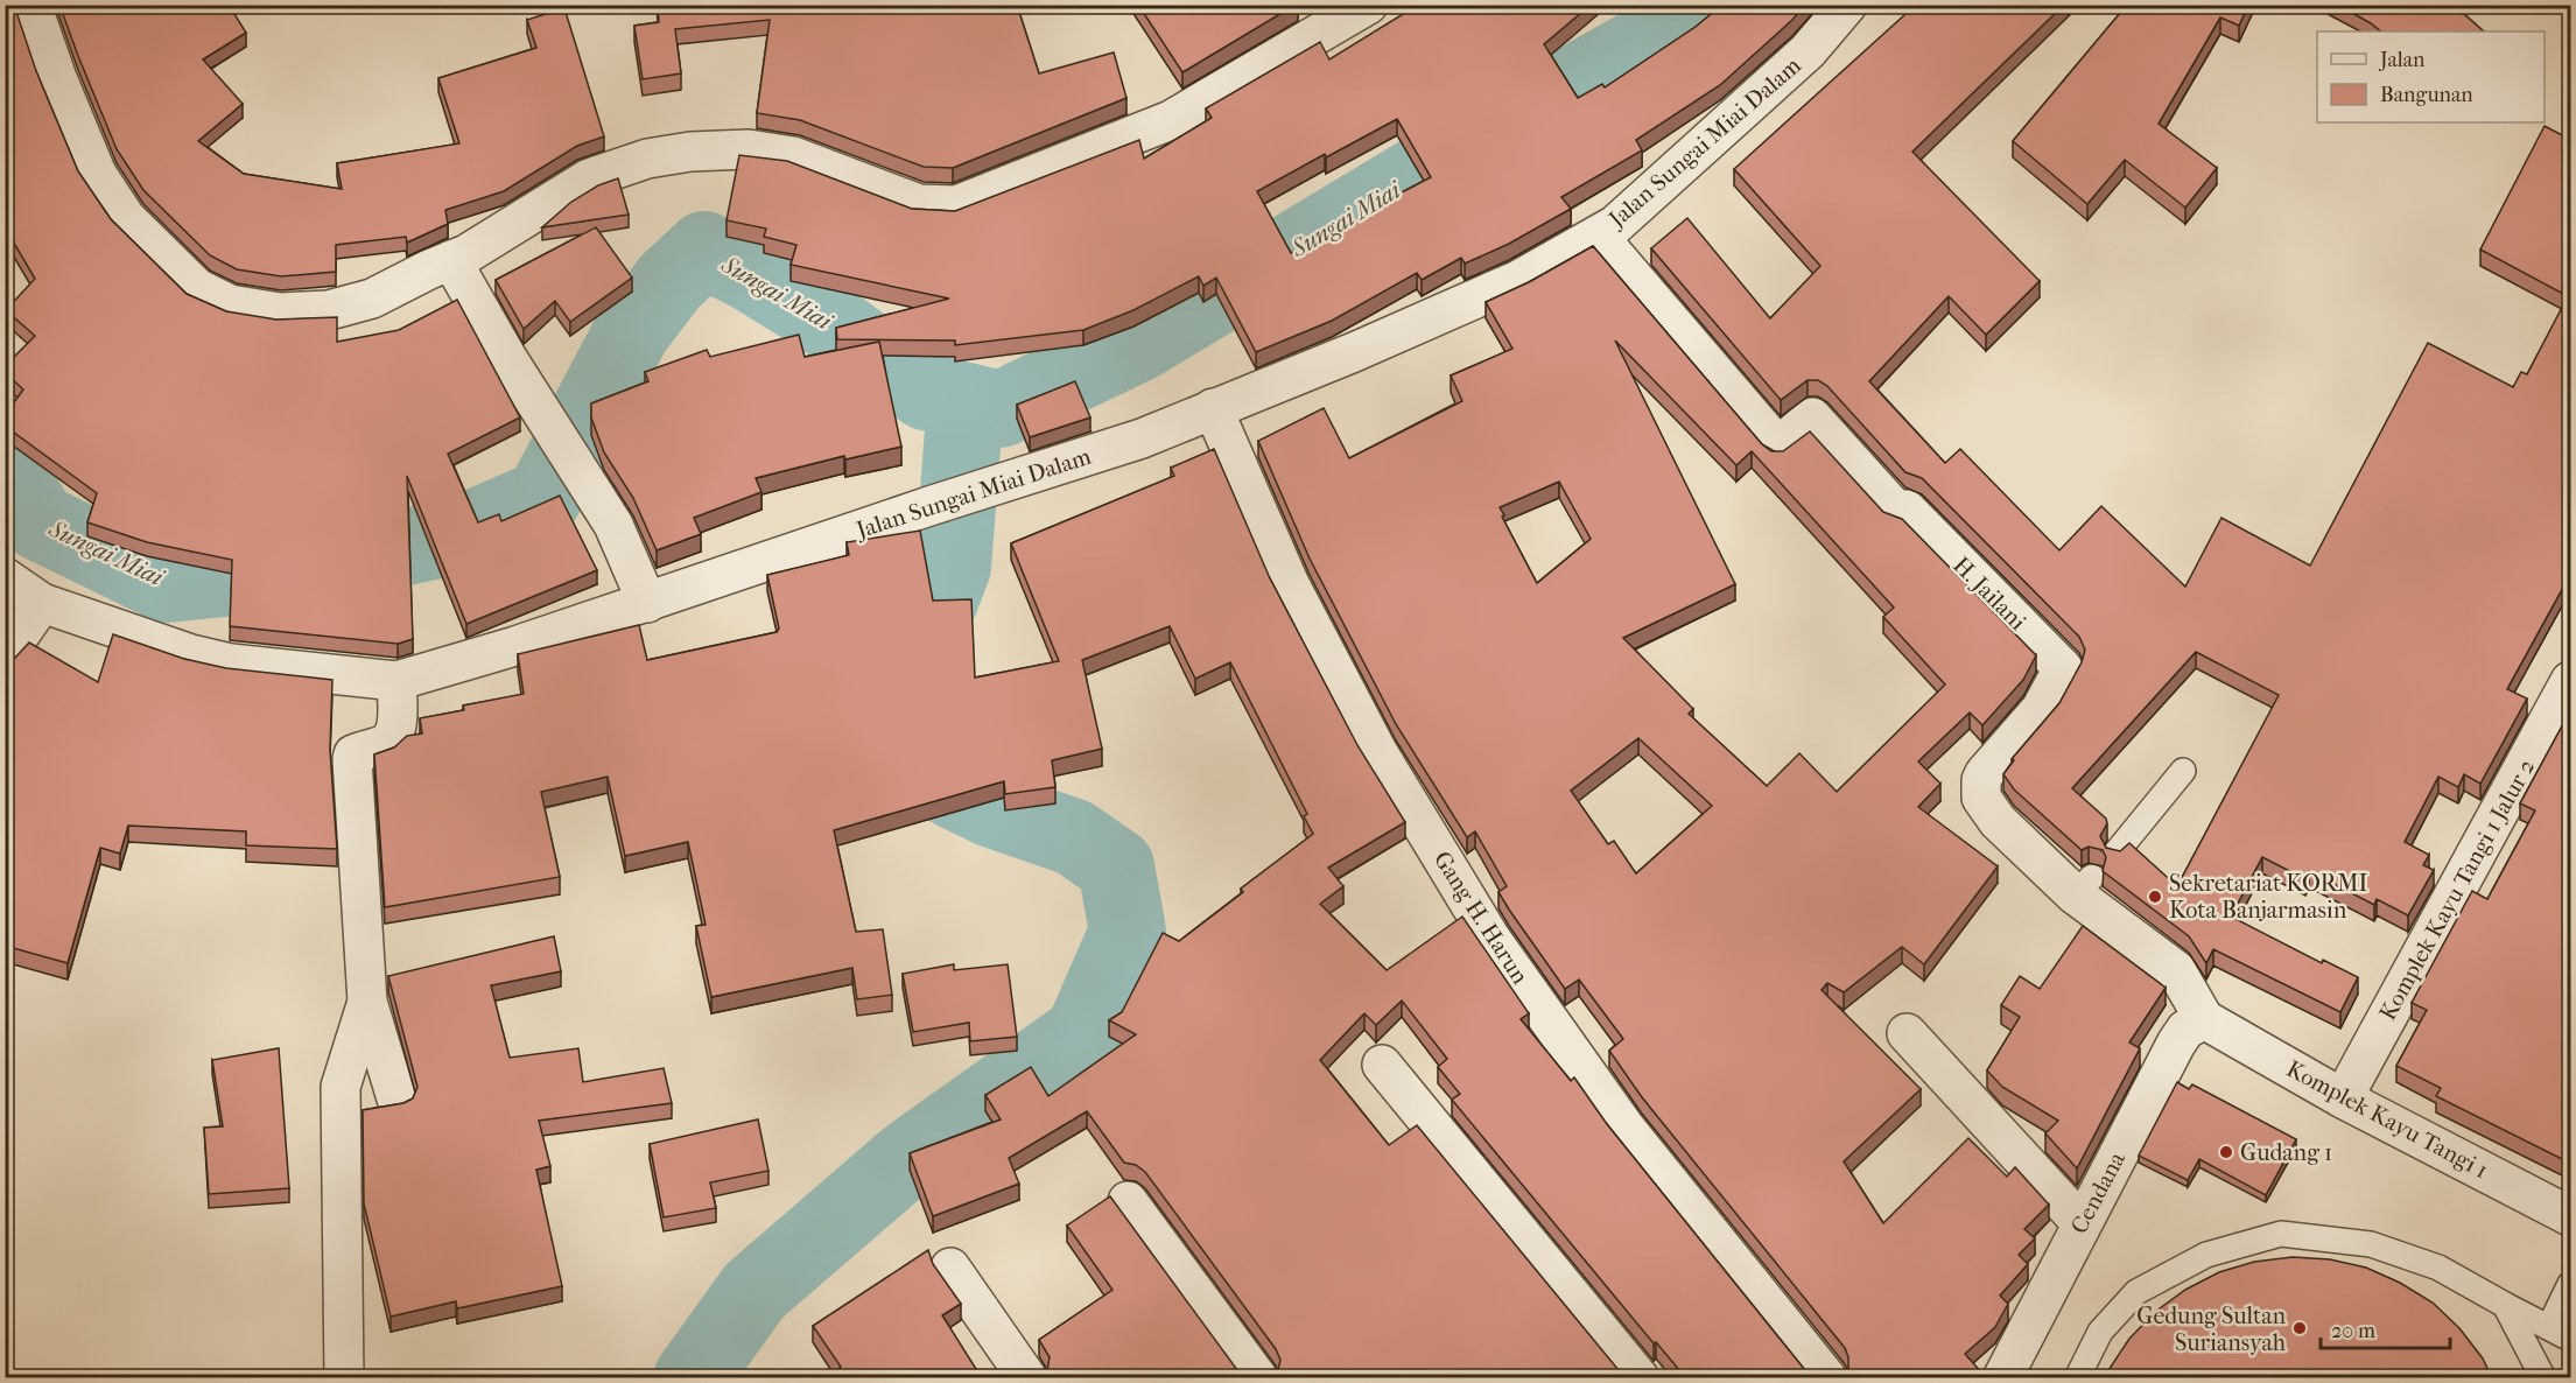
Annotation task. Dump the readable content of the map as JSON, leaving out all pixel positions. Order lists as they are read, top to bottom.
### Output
{
  "streets": {
    "street": [
      "Jalan Sungai Miai Dalam",
      "H. Jailani",
      "Komplek Kayu Tangi 1 Jalur 2",
      "Gang H. Harun",
      "Komplek Kayu Tangi 1",
      "Cendana"
    ]
  },
  "crossings": [
    ["Jalan Sungai Miai Dalam", "H. Jailani"],
    ["Jalan Sungai Miai Dalam", "Gang H. Harun"],
    ["H. Jailani", "Komplek Kayu Tangi 1"],
    ["H. Jailani", "Cendana"],
    ["Komplek Kayu Tangi 1 Jalur 2", "Komplek Kayu Tangi 1"],
    ["Komplek Kayu Tangi 1", "Cendana"]
  ],
  "water": ["Sungai Miai"],
  "places": ["Sekretariat KORMI Kota Banjarmasin", "Gudang 1", "Gedung Sultan Suriansyah"],
  "legend": ["Jalan", "Bangunan"],
  "scale_bar": "20 m"
}
